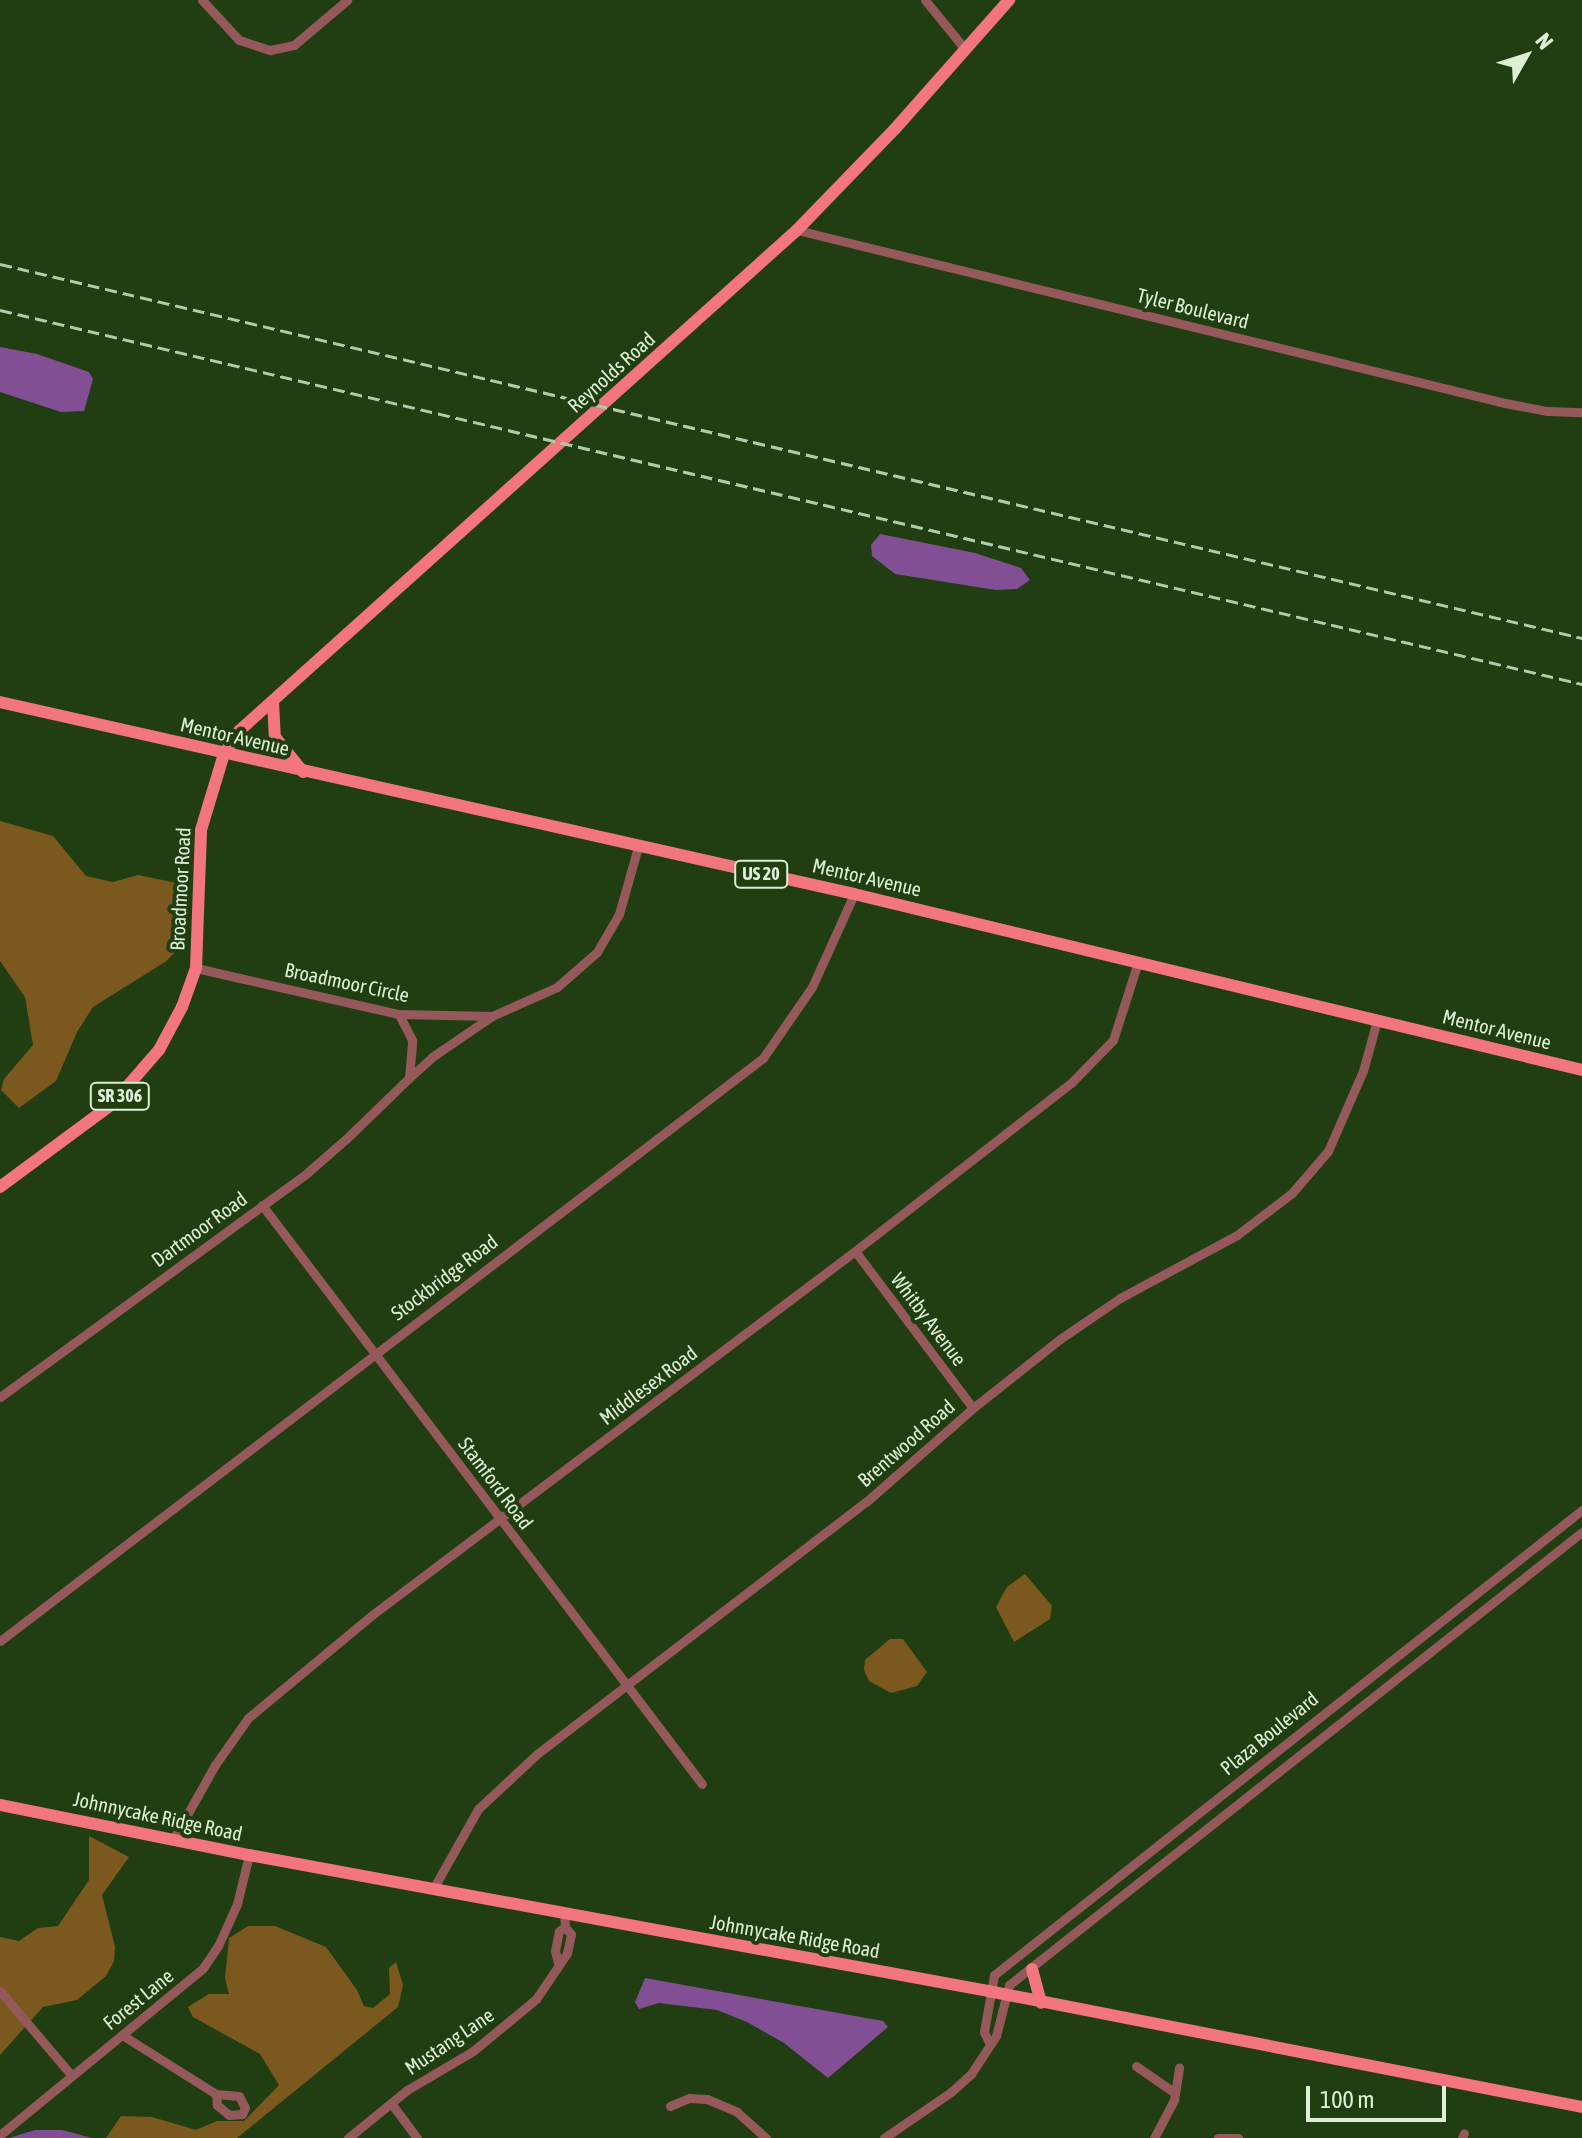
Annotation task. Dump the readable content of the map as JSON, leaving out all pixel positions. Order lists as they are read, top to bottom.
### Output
{
  "streets": {
    "main road": [
      "Reynolds Road",
      "Mentor Avenue",
      "US 20",
      "Broadmoor Road",
      "SR 306",
      "Johnnycake Ridge Road"
    ],
    "street": [
      "Tyler Boulevard",
      "Broadmoor Circle",
      "Dartmoor Road",
      "Stockbridge Road",
      "Whitby Avenue",
      "Middlesex Road",
      "Brentwood Road",
      "Stamford Road",
      "Plaza Boulevard",
      "Forest Lane",
      "Mustang Lane"
    ]
  },
  "crossings": [
    ["Tyler Boulevard", "Reynolds Road"],
    ["Reynolds Road", "Mentor Avenue"],
    ["Reynolds Road", "Broadmoor Road"],
    ["Mentor Avenue", "Broadmoor Road"],
    ["Mentor Avenue", "Dartmoor Road"],
    ["Mentor Avenue", "Stockbridge Road"],
    ["Mentor Avenue", "Middlesex Road"],
    ["Mentor Avenue", "Brentwood Road"],
    ["Broadmoor Road", "Broadmoor Circle"],
    ["Broadmoor Circle", "Dartmoor Road"],
    ["Dartmoor Road", "Stamford Road"],
    ["Stockbridge Road", "Stamford Road"],
    ["Whitby Avenue", "Middlesex Road"],
    ["Whitby Avenue", "Brentwood Road"],
    ["Middlesex Road", "Stamford Road"],
    ["Middlesex Road", "Johnnycake Ridge Road"],
    ["Brentwood Road", "Stamford Road"],
    ["Brentwood Road", "Johnnycake Ridge Road"],
    ["Plaza Boulevard", "Johnnycake Ridge Road"],
    ["Johnnycake Ridge Road", "Forest Lane"],
    ["Johnnycake Ridge Road", "Mustang Lane"]
  ],
  "scale_bar": "100 m",
  "north": "top right"
}
